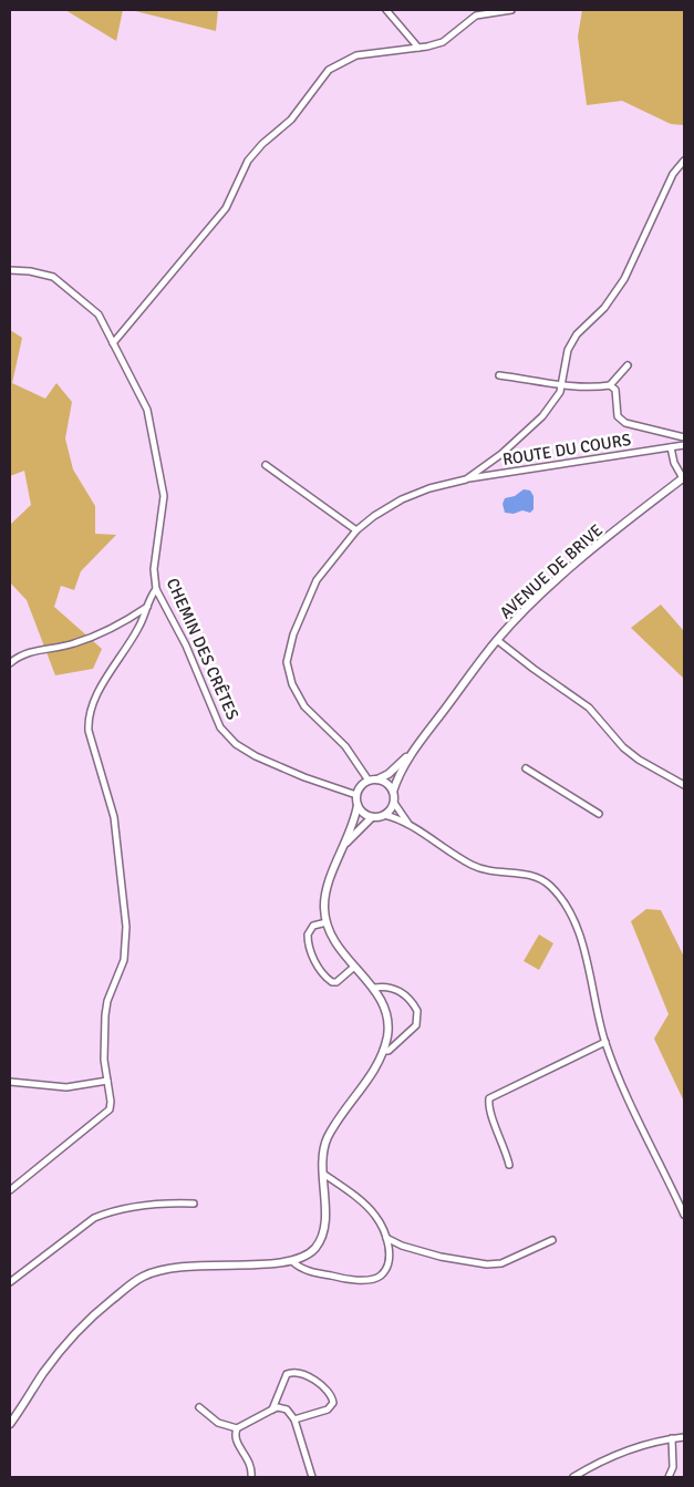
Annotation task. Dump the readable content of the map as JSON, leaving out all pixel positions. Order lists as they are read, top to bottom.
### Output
{
  "streets": {
    "street": ["ROUTE DU COURS", "AVENUE DE BRIVE", "CHEMIN DES CRÊTES"]
  },
  "crossings": [
    ["ROUTE DU COURS", "CHEMIN DES CRÊTES"]
  ]
}
